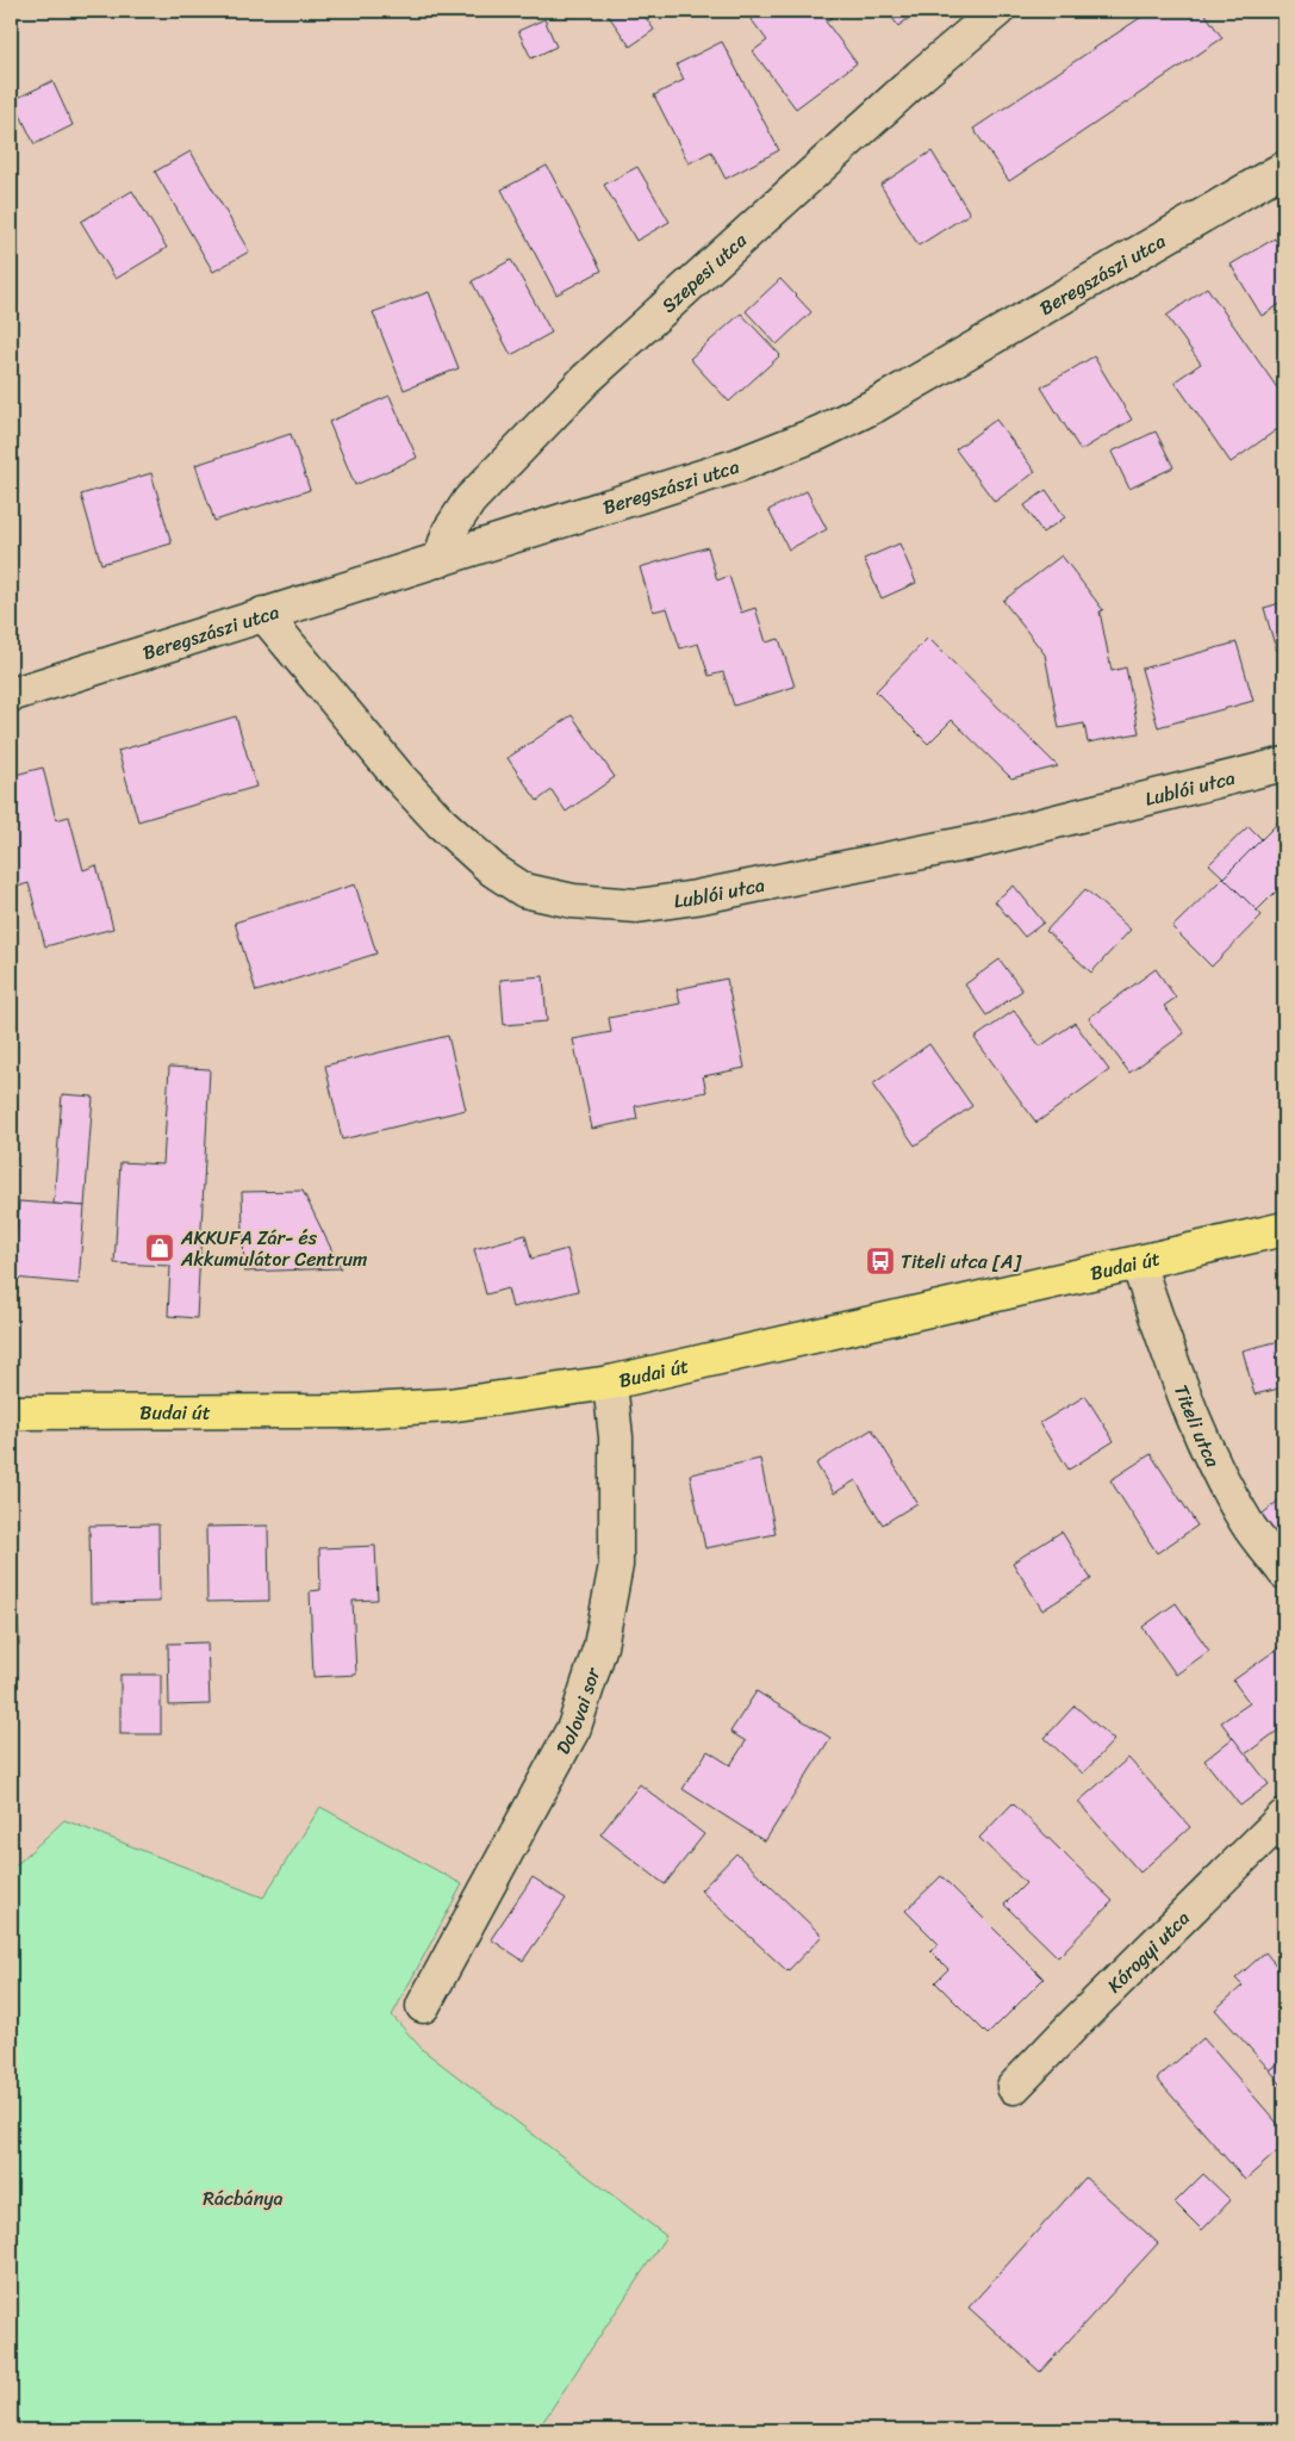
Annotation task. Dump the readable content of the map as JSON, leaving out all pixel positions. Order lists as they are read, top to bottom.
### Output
{
  "streets": {
    "main road": ["Budai út"],
    "street": [
      "Szepesi utca",
      "Beregszászi utca",
      "Lublói utca",
      "Titeli utca",
      "Dolovai sor",
      "Kórogyi utca"
    ]
  },
  "crossings": [
    ["Szepesi utca", "Beregszászi utca"],
    ["Beregszászi utca", "Lublói utca"],
    ["Budai út", "Titeli utca"],
    ["Budai út", "Dolovai sor"]
  ],
  "parks": ["Rácbánya"],
  "places": {
    "shop": ["AKKUFA Zár- és Akkumulátor Centrum"],
    "bus stop": ["Titeli utca [A]"]
  }
}
